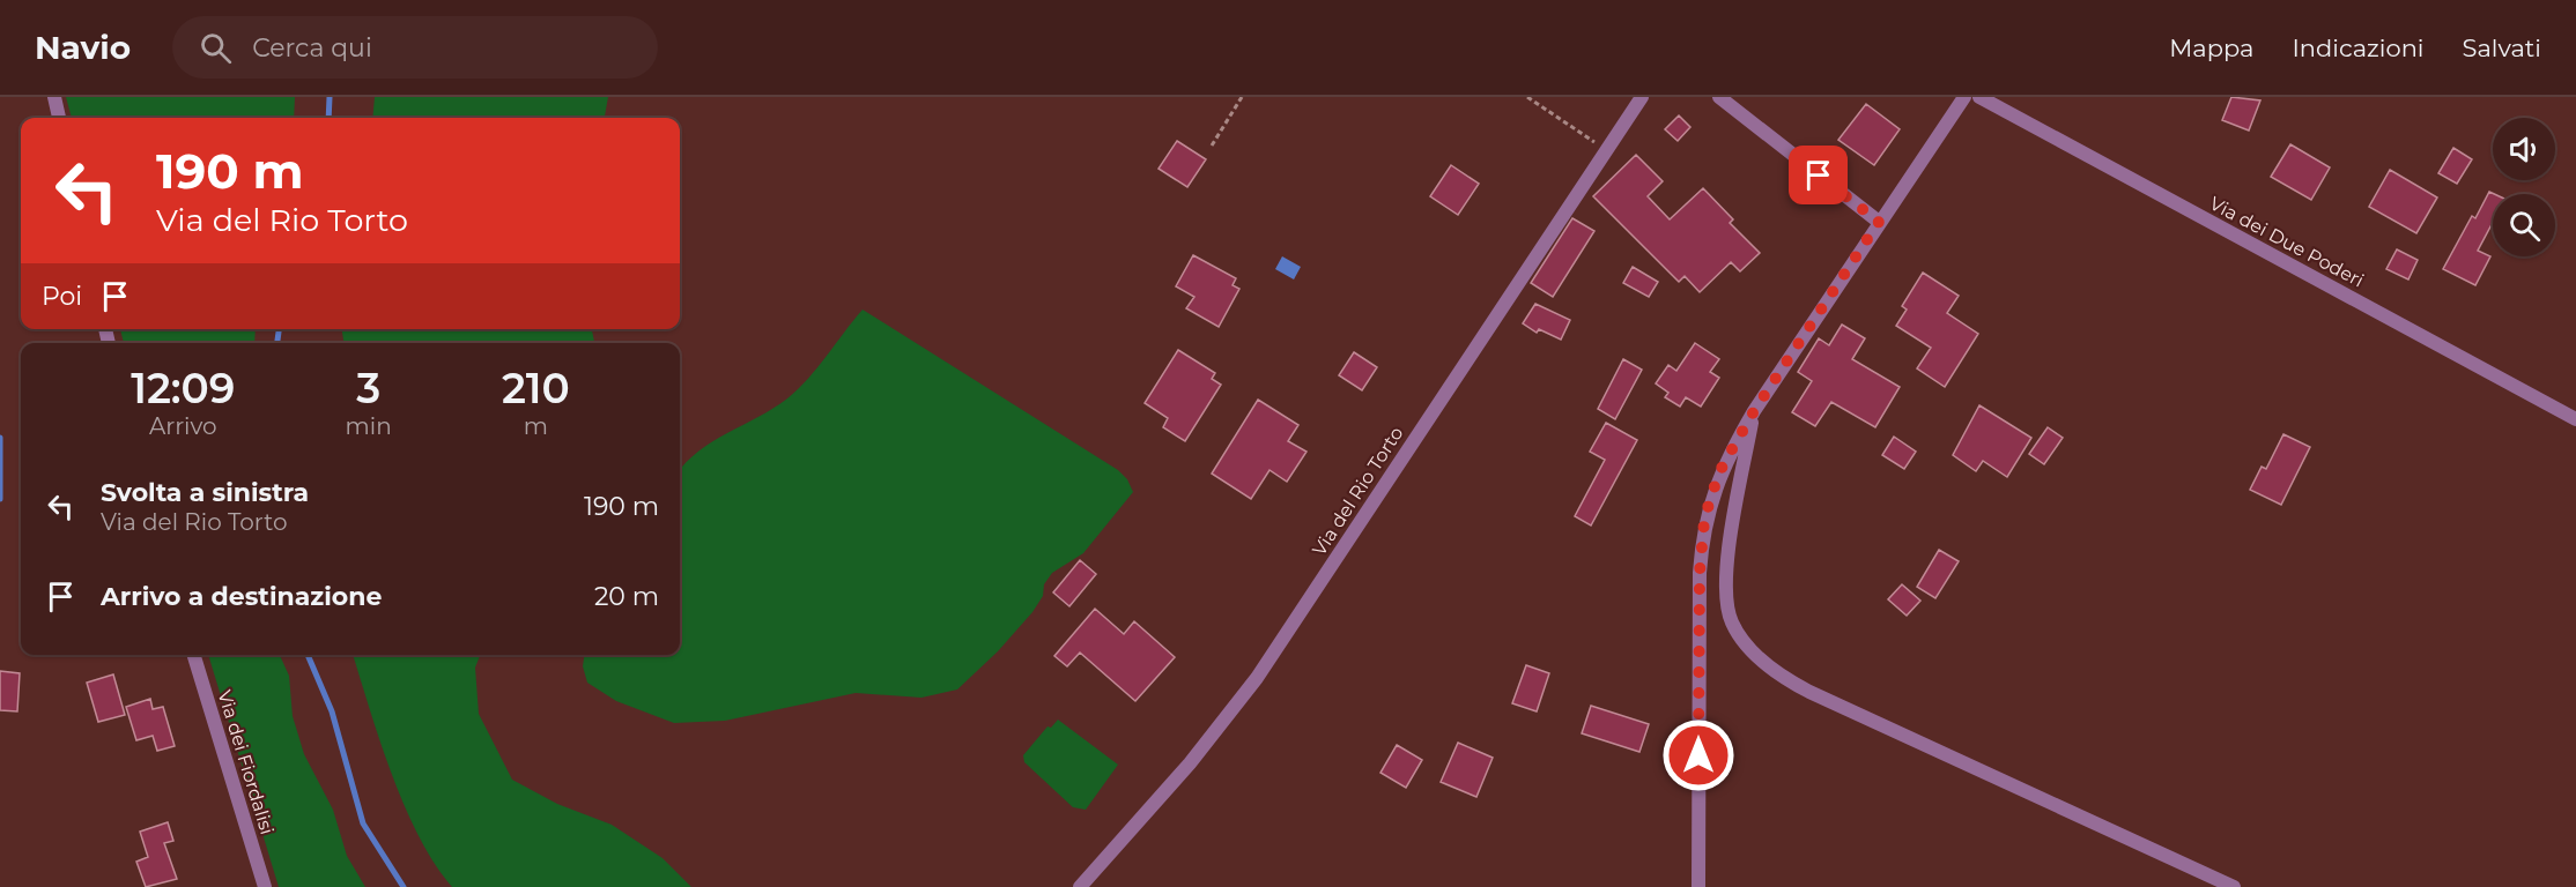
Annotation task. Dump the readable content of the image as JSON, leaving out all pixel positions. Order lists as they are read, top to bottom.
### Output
{
  "streets": {
    "street": ["Via dei Due Poderi", "Via del Rio Torto", "Via dei Fiordalisi"]
  },
  "page": {
    "header": "Navio",
    "search": "Cerca qui",
    "nav": ["Mappa", "Indicazioni", "Salvati"],
    "turn": ["190 m", "Via del Rio Torto"],
    "then": "Poi",
    "eta": [
      "12:09",
      "Arrivo",
      "3",
      "min",
      "210",
      "m"
    ],
    "list": [
      {
        "name": "Svolta a sinistra",
        "note": "Via del Rio Torto",
        "value": "190 m"
      },
      {
        "name": "Arrivo a destinazione",
        "value": "20 m"
      }
    ]
  }
}
